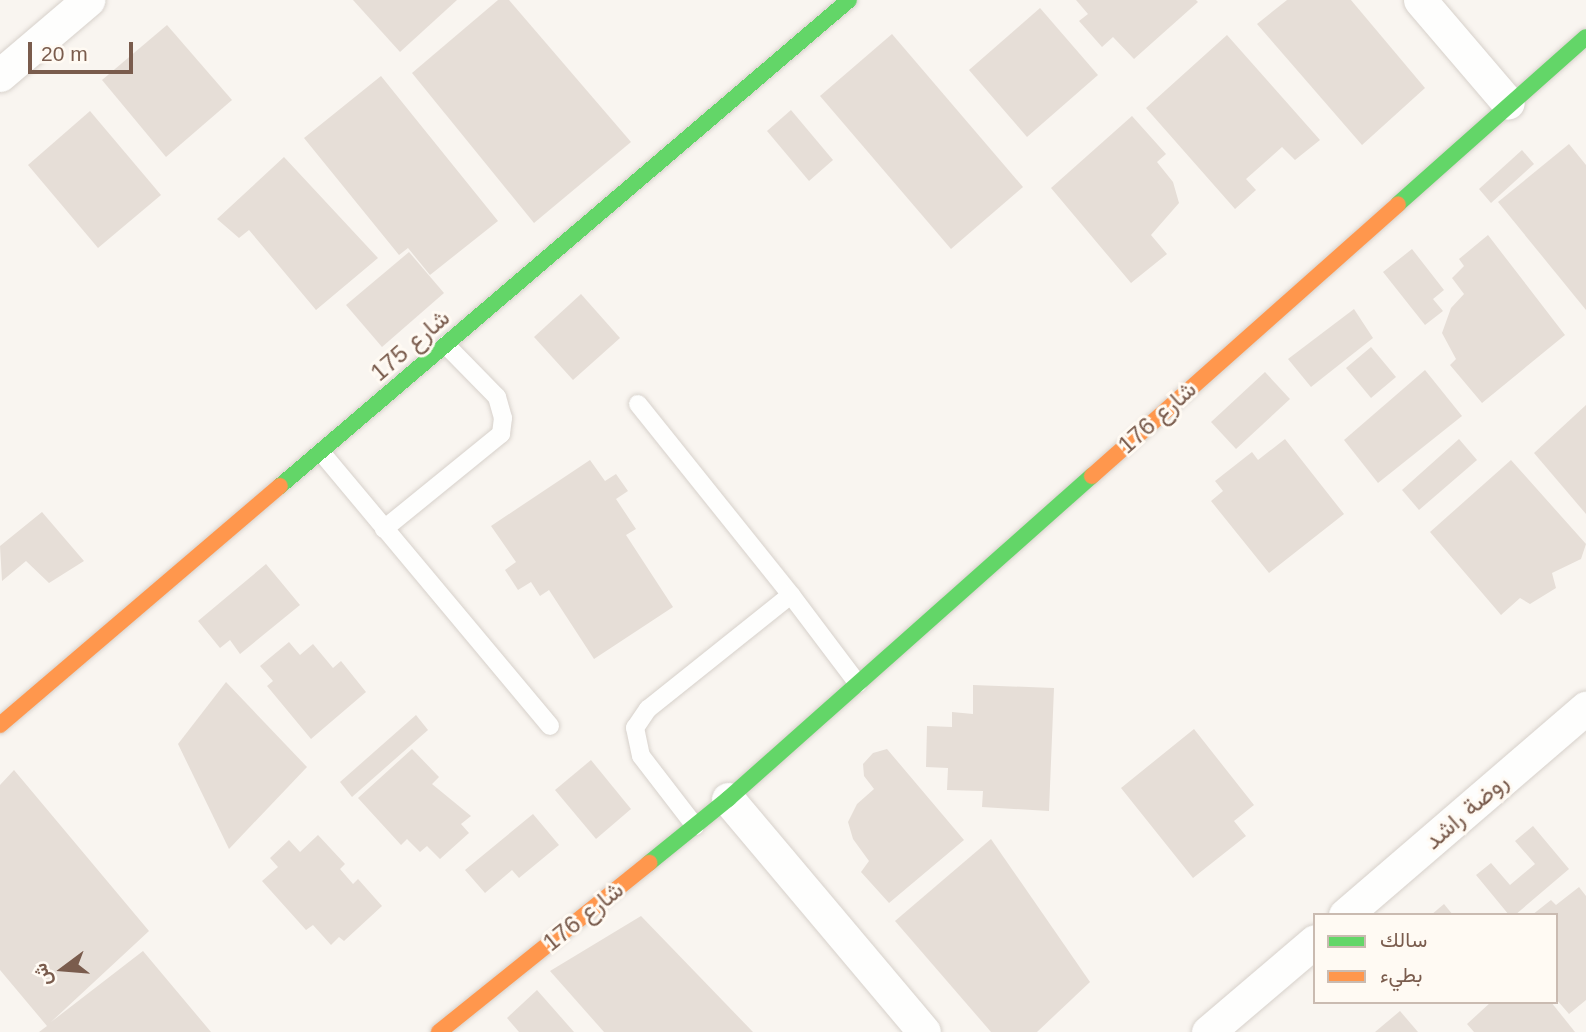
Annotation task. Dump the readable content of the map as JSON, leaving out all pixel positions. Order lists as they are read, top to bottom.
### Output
{
  "streets": {
    "street": ["شارع 175", "شارع 176", "روضة راشد"]
  },
  "legend": ["سالك", "بطيء"],
  "scale_bar": "20 m",
  "north": "left"
}
